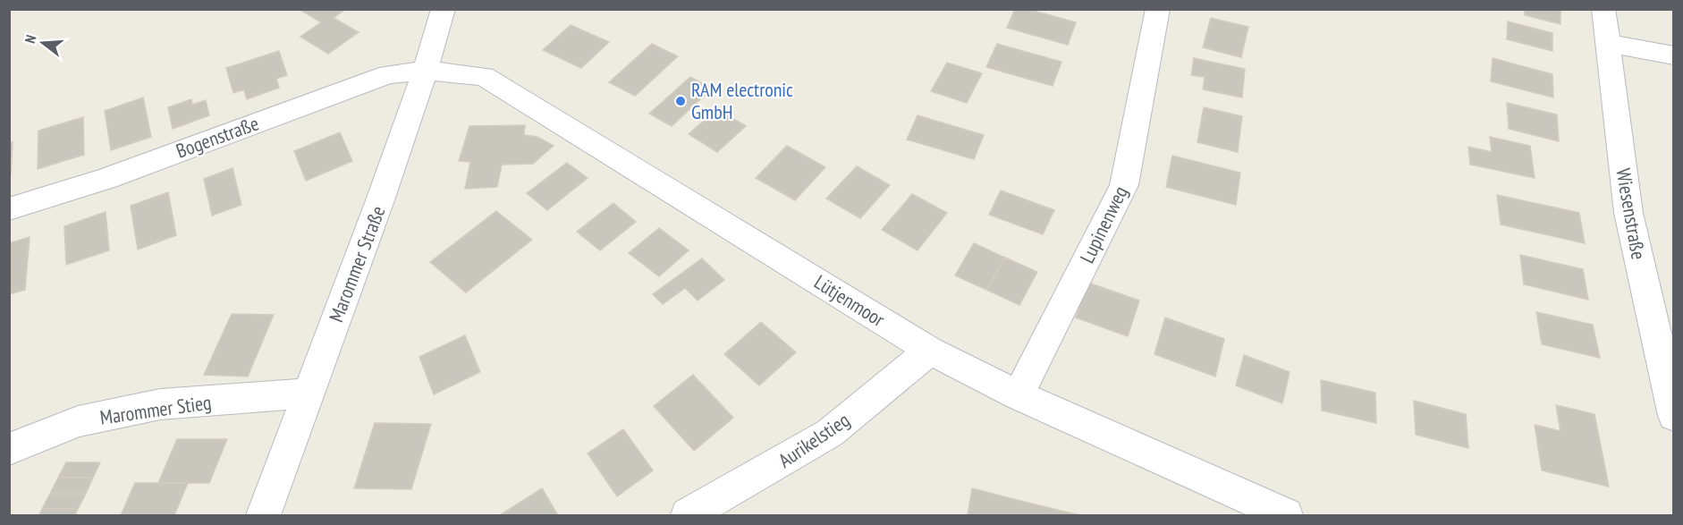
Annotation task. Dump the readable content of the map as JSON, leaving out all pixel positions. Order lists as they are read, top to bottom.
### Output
{
  "streets": {
    "street": [
      "Bogenstraße",
      "Wiesenstraße",
      "Lupinenweg",
      "Marommer Straße",
      "Lütjenmoor",
      "Marommer Stieg",
      "Aurikelstieg"
    ]
  },
  "crossings": [
    ["Bogenstraße", "Marommer Straße"],
    ["Bogenstraße", "Lütjenmoor"],
    ["Lupinenweg", "Lütjenmoor"],
    ["Marommer Straße", "Lütjenmoor"],
    ["Marommer Straße", "Marommer Stieg"],
    ["Lütjenmoor", "Aurikelstieg"]
  ],
  "places": ["RAM electronic GmbH"],
  "north": "left"
}
